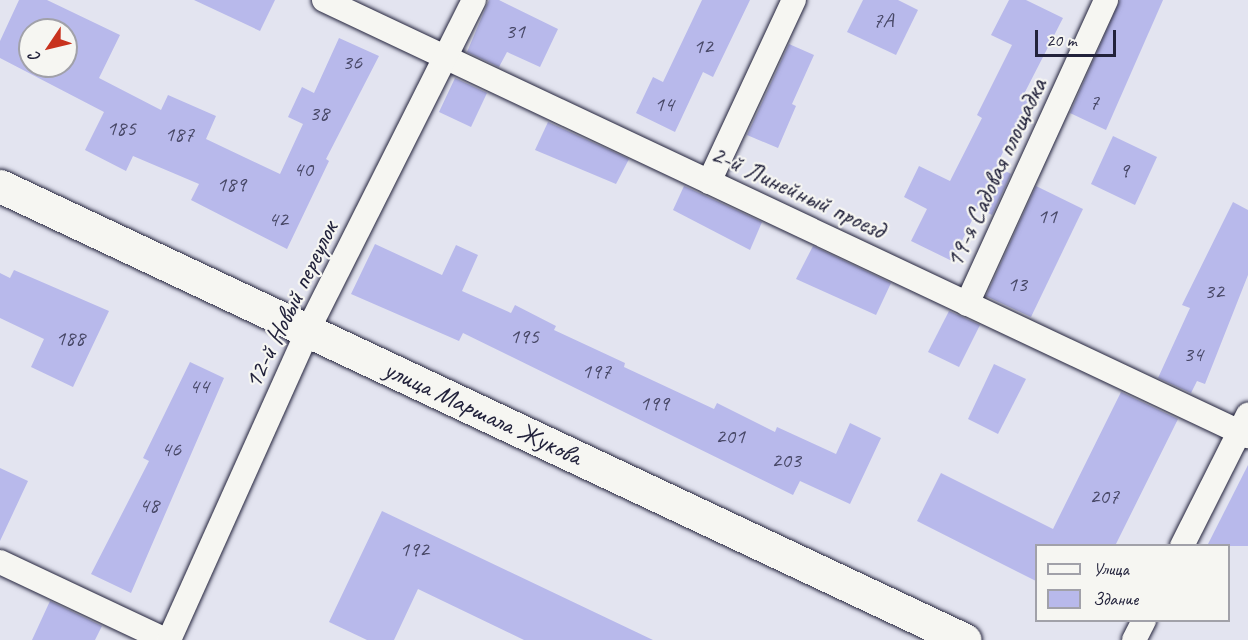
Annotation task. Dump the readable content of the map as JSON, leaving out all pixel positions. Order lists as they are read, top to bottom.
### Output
{
  "streets": {
    "main road": ["улица Маршала Жукова"],
    "street": ["19-я Садовая площадка", "2-й Линейный проезд", "12-й Новый переулок"]
  },
  "crossings": [
    ["19-я Садовая площадка", "2-й Линейный проезд"],
    ["2-й Линейный проезд", "12-й Новый переулок"],
    ["12-й Новый переулок", "улица Маршала Жукова"]
  ],
  "house_numbers": [
    "7А",
    "31",
    "12",
    "36",
    "7",
    "14",
    "38",
    "185",
    "187",
    "40",
    "9",
    "189",
    "11",
    "42",
    "13",
    "32",
    "195",
    "188",
    "34",
    "197",
    "44",
    "199",
    "201",
    "46",
    "203",
    "207",
    "48",
    "192"
  ],
  "legend": ["Улица", "Здание"],
  "scale_bar": "20 m",
  "north": "bottom left"
}
